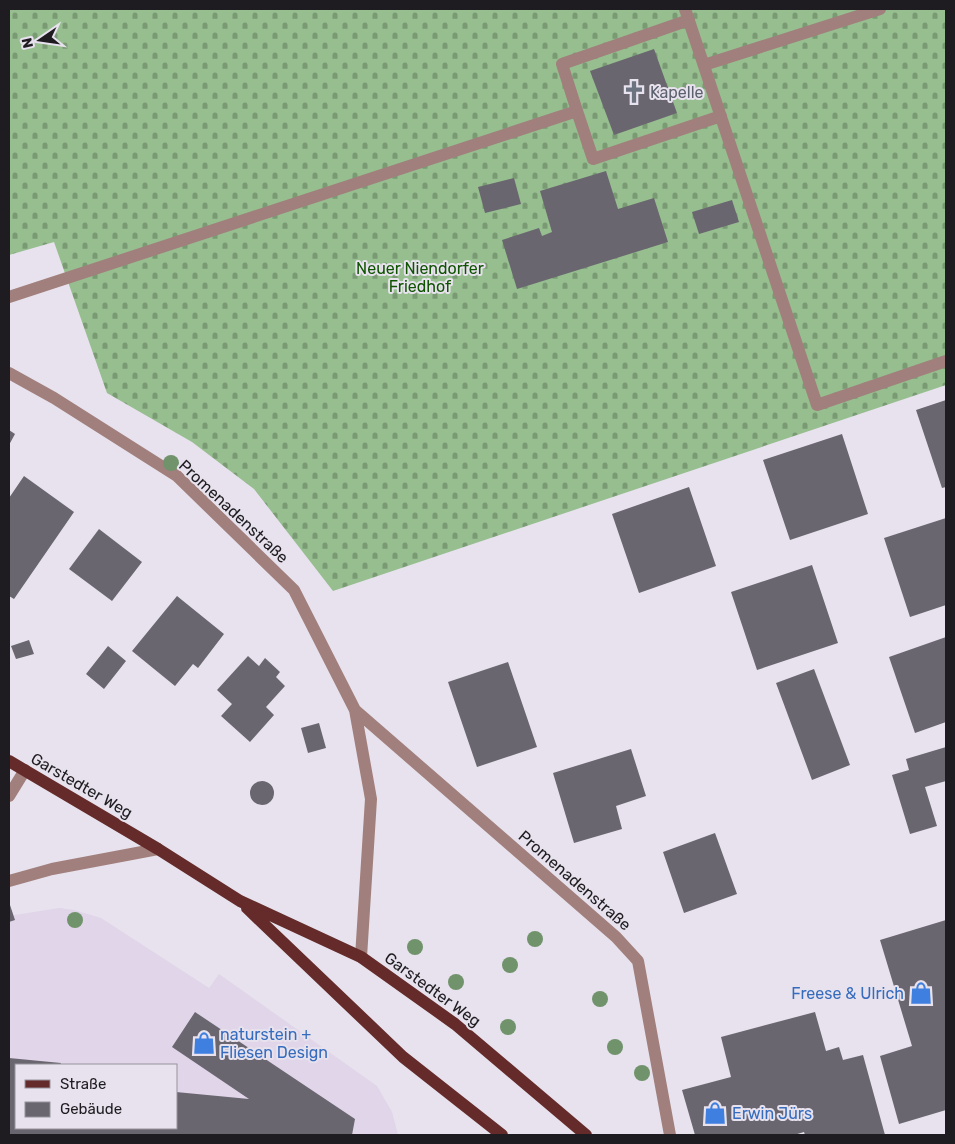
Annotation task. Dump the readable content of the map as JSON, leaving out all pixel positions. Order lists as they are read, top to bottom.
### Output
{
  "streets": {
    "main road": ["Garstedter Weg"],
    "street": ["Promenadenstraße"]
  },
  "crossings": [
    ["Promenadenstraße", "Garstedter Weg"]
  ],
  "parks": ["Neuer Niendorfer Friedhof"],
  "places": {
    "church": ["Kapelle"],
    "shop": ["Freese & Ulrich", "naturstein + Fliesen Design", "Erwin Jürs"]
  },
  "legend": ["Straße", "Gebäude"],
  "north": "left"
}
